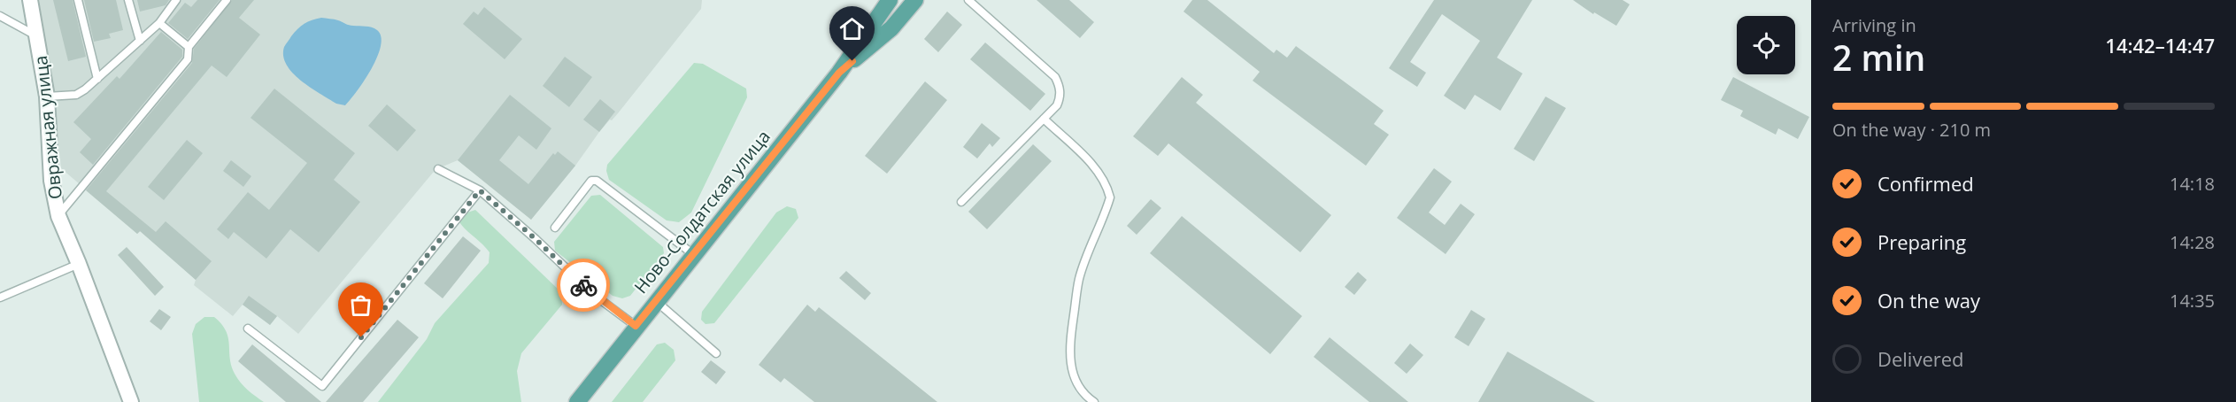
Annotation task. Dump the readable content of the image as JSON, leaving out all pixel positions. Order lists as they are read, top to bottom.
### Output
{
  "streets": {
    "main road": ["Ново-Солдатская улица"],
    "street": ["Овражная улица"]
  },
  "page": {
    "heading": ["2 min", "Arriving in", "14:42–14:47"],
    "bar": "On the way · 210 m",
    "list": [
      ["Confirmed", "14:18"],
      ["Preparing", "14:28"],
      ["On the way", "14:35"],
      "Delivered"
    ]
  }
}
